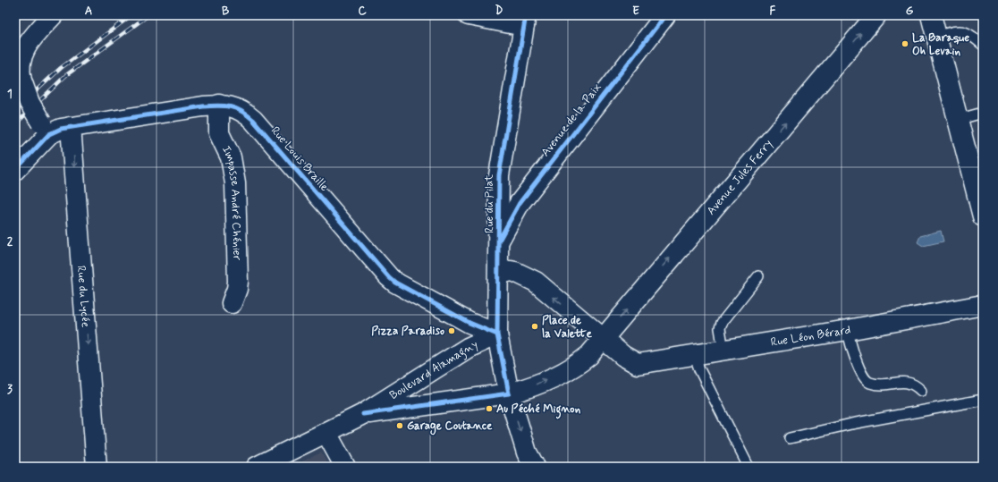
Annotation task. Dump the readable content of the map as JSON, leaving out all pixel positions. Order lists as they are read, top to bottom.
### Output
{
  "streets": {
    "street": [
      "Avenue de la Paix",
      "Rue Louis Braille",
      "Avenue Jules Ferry",
      "Impasse André Chénier",
      "Rue du Pilat",
      "Rue du Lycée",
      "Rue Léon Bérard",
      "Boulevard Alamagny"
    ]
  },
  "crossings": [
    ["Avenue de la Paix", "Rue du Pilat"],
    ["Rue Louis Braille", "Impasse André Chénier"],
    ["Rue Louis Braille", "Rue du Pilat"],
    ["Rue Louis Braille", "Rue du Lycée"],
    ["Rue Louis Braille", "Boulevard Alamagny"],
    ["Avenue Jules Ferry", "Rue du Pilat"],
    ["Avenue Jules Ferry", "Rue Léon Bérard"],
    ["Avenue Jules Ferry", "Boulevard Alamagny"],
    ["Rue du Pilat", "Boulevard Alamagny"]
  ],
  "one_way": ["Avenue Jules Ferry", "Rue du Lycée"],
  "places": [
    "La Baraque Oh Levain",
    "Place de la Valette",
    "Pizza Paradiso",
    "Au Péché Mignon",
    "Garage Coutance"
  ],
  "grid": {
    "columns": [
      "A",
      "B",
      "C",
      "D",
      "E",
      "F",
      "G"
    ],
    "rows": ["1", "2", "3"]
  }
}
